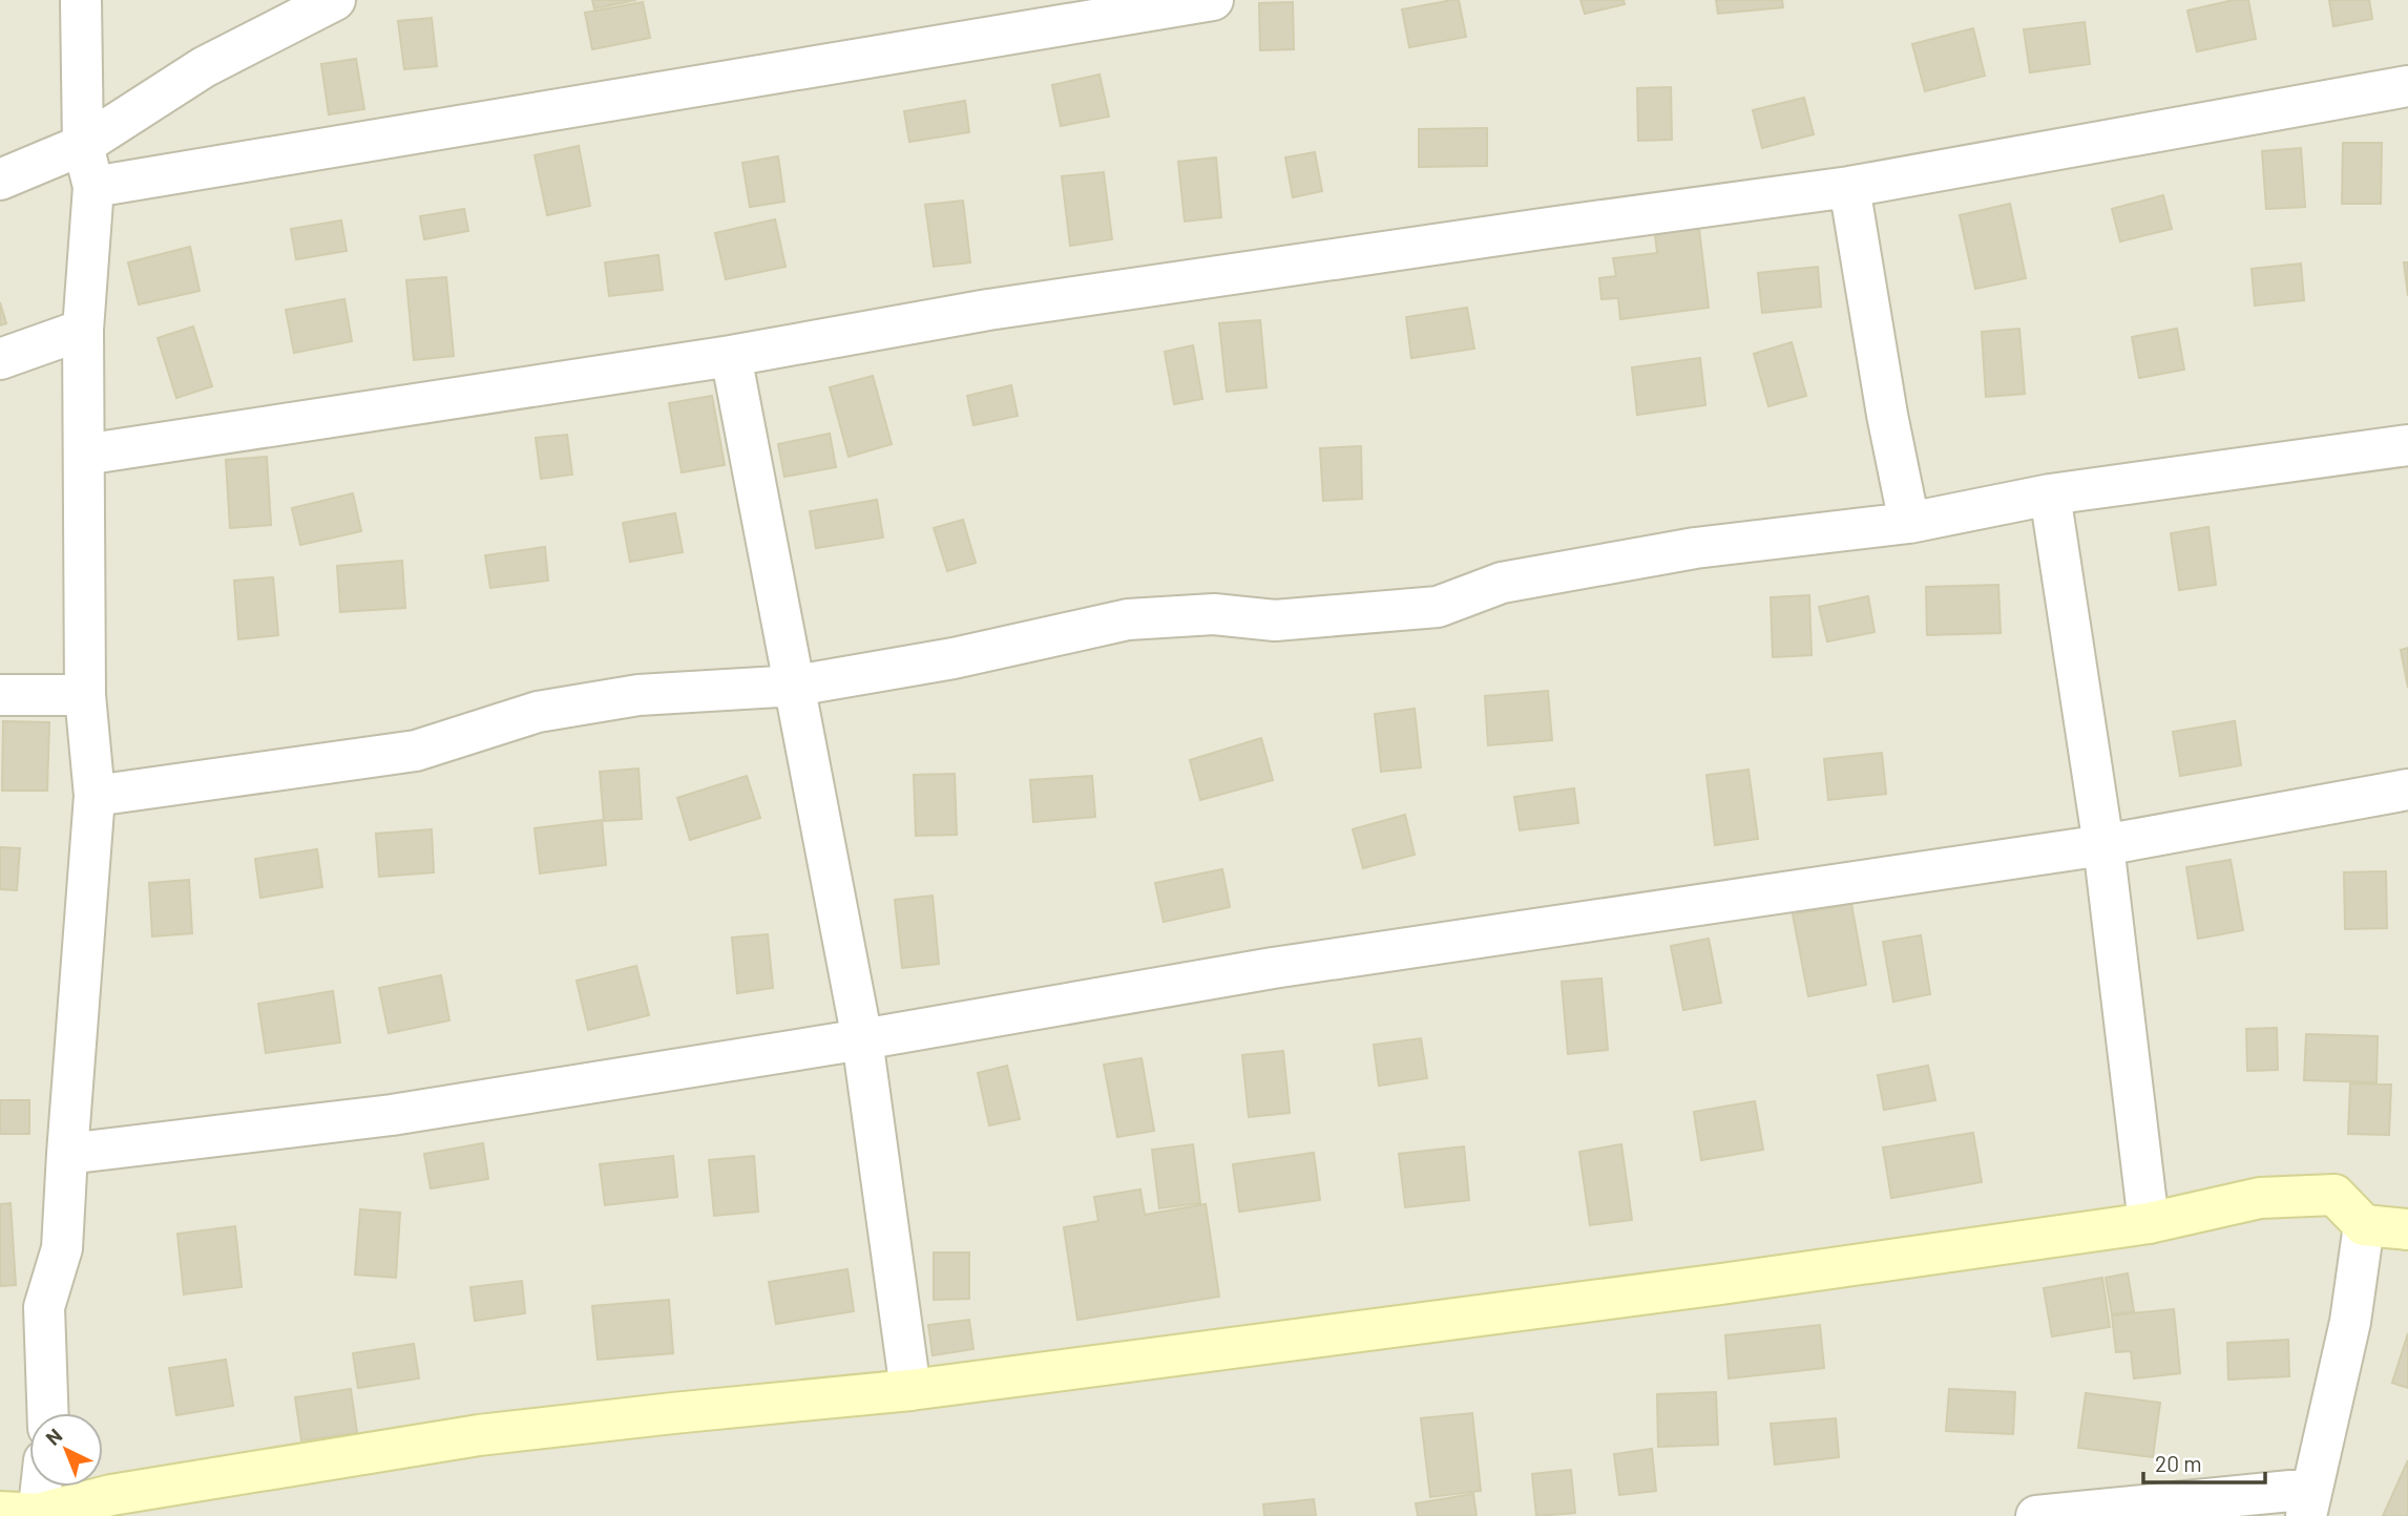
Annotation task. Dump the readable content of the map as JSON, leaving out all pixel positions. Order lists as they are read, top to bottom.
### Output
{
  "scale_bar": "20 m",
  "north": "top left"
}
